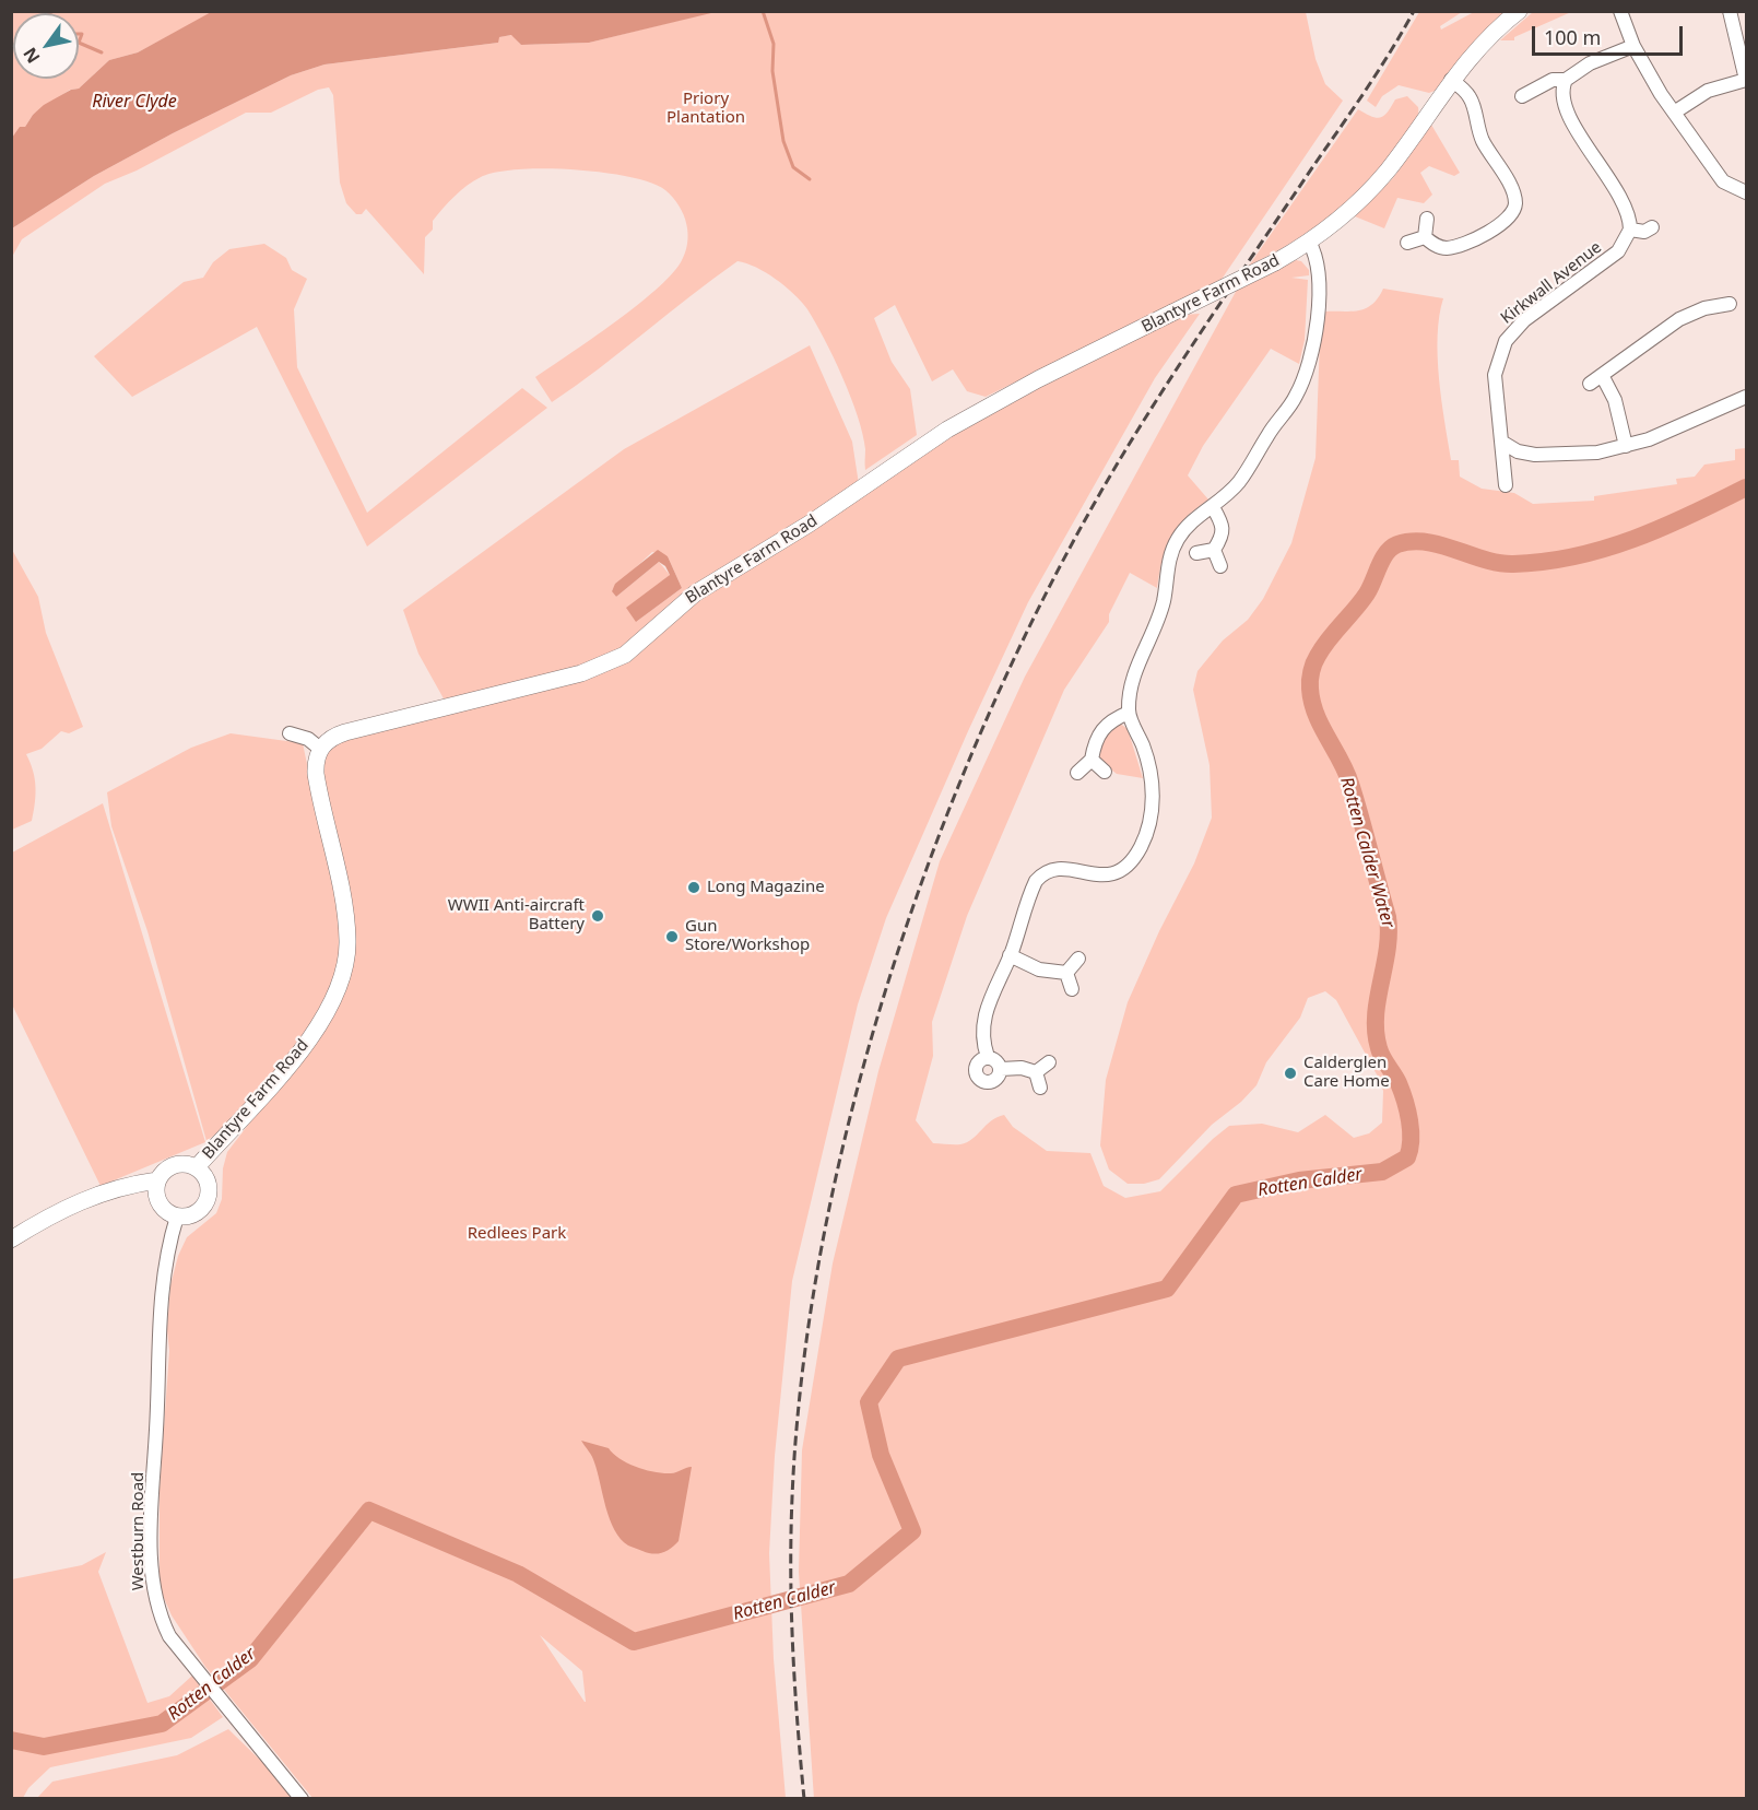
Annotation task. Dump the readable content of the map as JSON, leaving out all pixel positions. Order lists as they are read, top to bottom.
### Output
{
  "streets": {
    "main road": ["Blantyre Farm Road"],
    "street": ["Kirkwall Avenue", "Westburn Road"]
  },
  "crossings": [
    ["Blantyre Farm Road", "Westburn Road"]
  ],
  "water": ["River Clyde", "Rotten Calder Water", "Rotten Calder"],
  "parks": ["Priory Plantation", "Redlees Park"],
  "places": [
    "Long Magazine",
    "WWII Anti-aircraft Battery",
    "Gun Store/Workshop",
    "Calderglen Care Home"
  ],
  "scale_bar": "100 m",
  "north": "bottom left"
}
